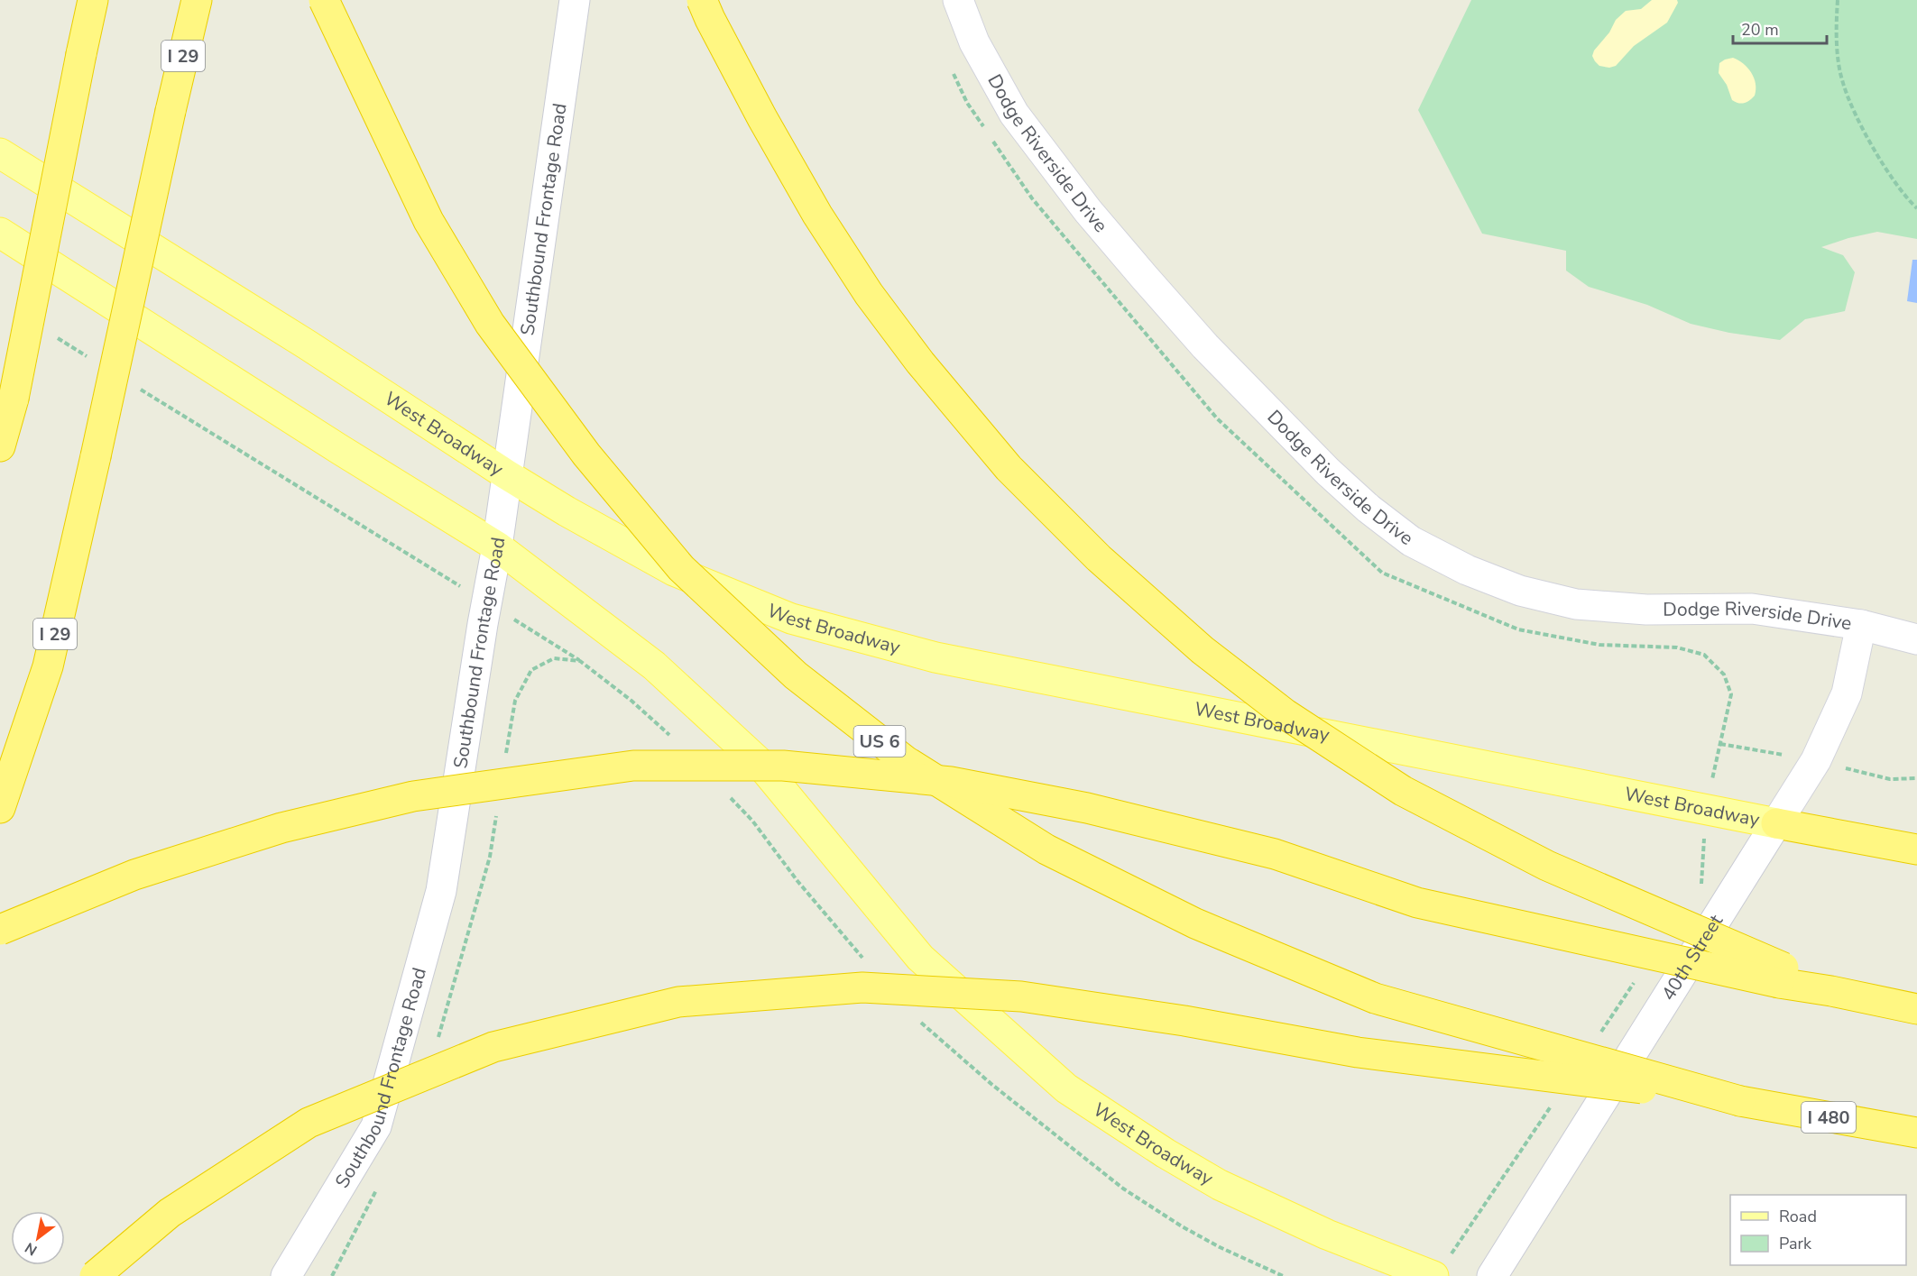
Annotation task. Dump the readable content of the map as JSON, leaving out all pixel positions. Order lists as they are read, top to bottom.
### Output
{
  "streets": {
    "highway": ["I 29", "US 6", "I 480"],
    "main road": ["West Broadway"],
    "street": ["Dodge Riverside Drive", "Southbound Frontage Road", "40th Street"]
  },
  "crossings": [
    ["Dodge Riverside Drive", "40th Street"],
    ["Southbound Frontage Road", "West Broadway"],
    ["West Broadway", "40th Street"],
    ["US 6", "I 480"]
  ],
  "legend": ["Road", "Park"],
  "scale_bar": "20 m",
  "north": "bottom left"
}
